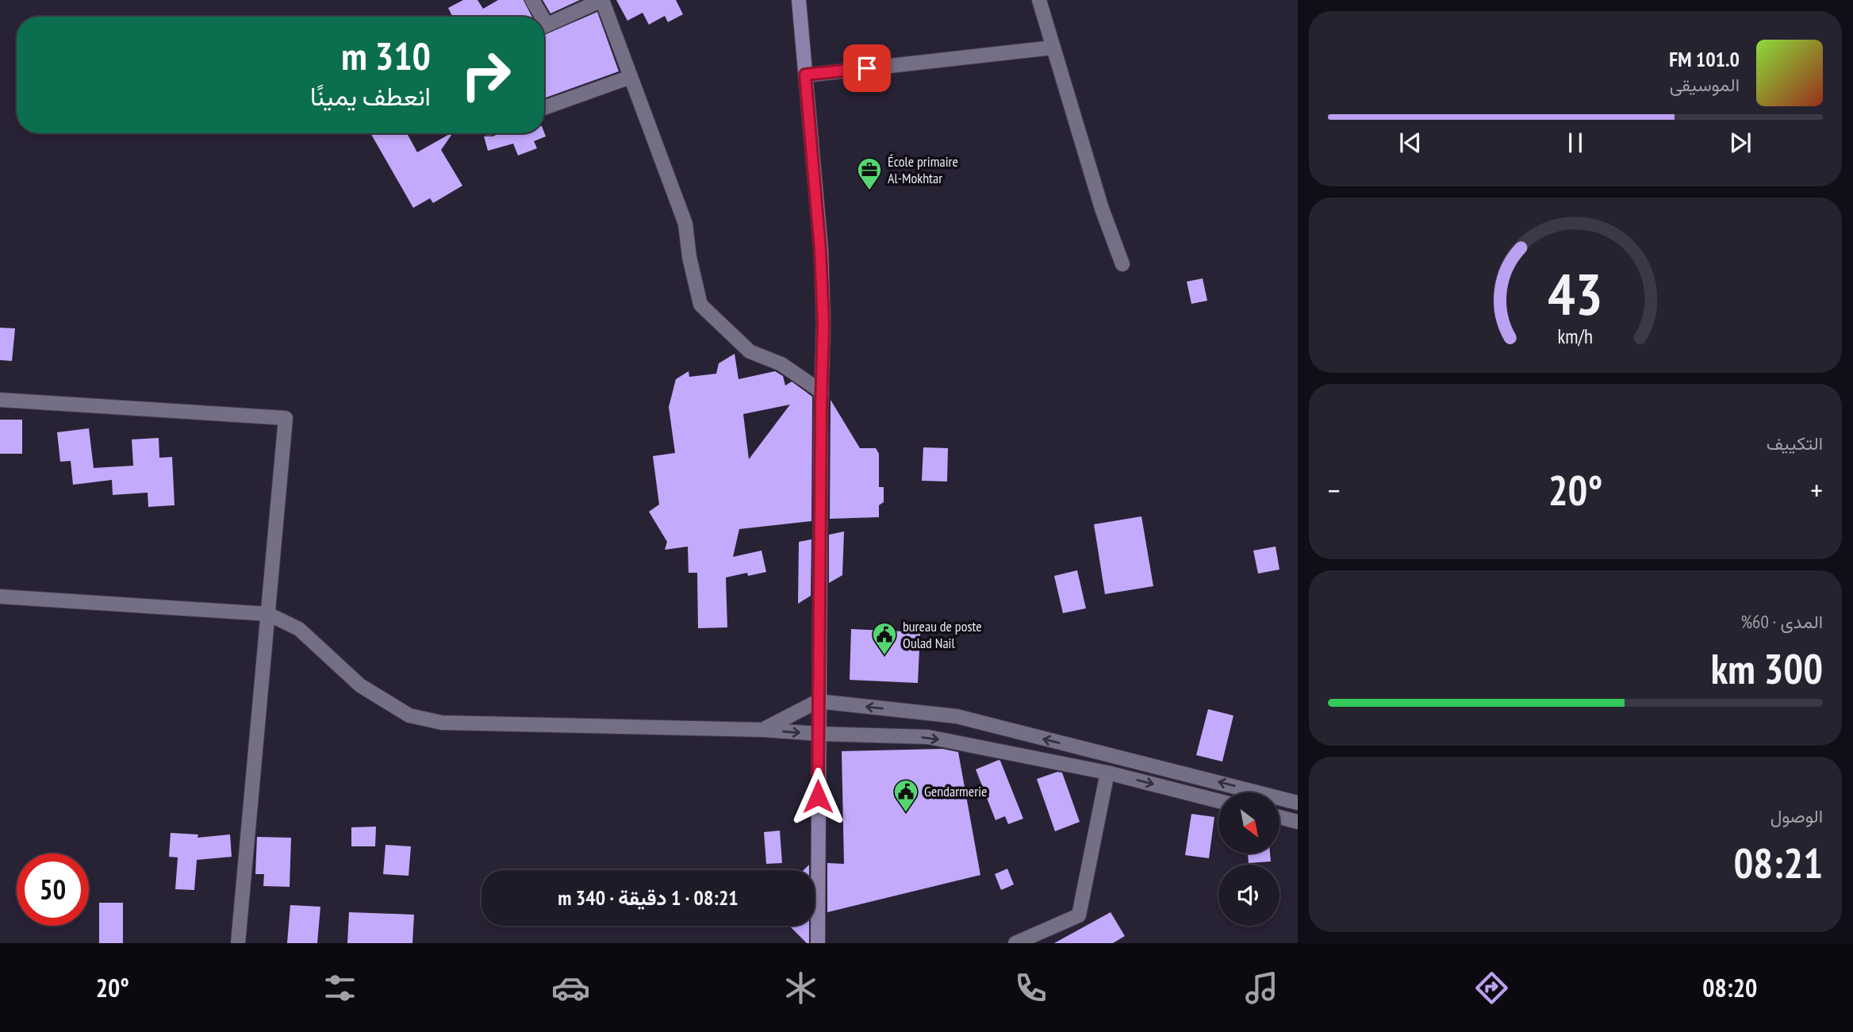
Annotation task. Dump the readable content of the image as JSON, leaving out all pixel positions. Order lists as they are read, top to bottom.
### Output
{
  "places": {
    "office": ["École primaire Al-Mokhtar"],
    "public building": ["bureau de poste Oulad Nail", "Gendarmerie"]
  },
  "north": "bottom right",
  "page": {
    "turn": ["310 m", "انعطف يمينًا"],
    "song": ["101.0 FM", "الموسيقى"],
    "tile": [
      "التكييف",
      ["المدى · 60%", "300 km"],
      ["الوصول", "08:21"]
    ],
    "heat": ["−", "20°", "+"],
    "limit": "50",
    "trip": "08:21 · 1 دقيقة · 340 m",
    "tabs": ["08:20", "20°"],
    "gauge": ["43", "km/h"]
  }
}
